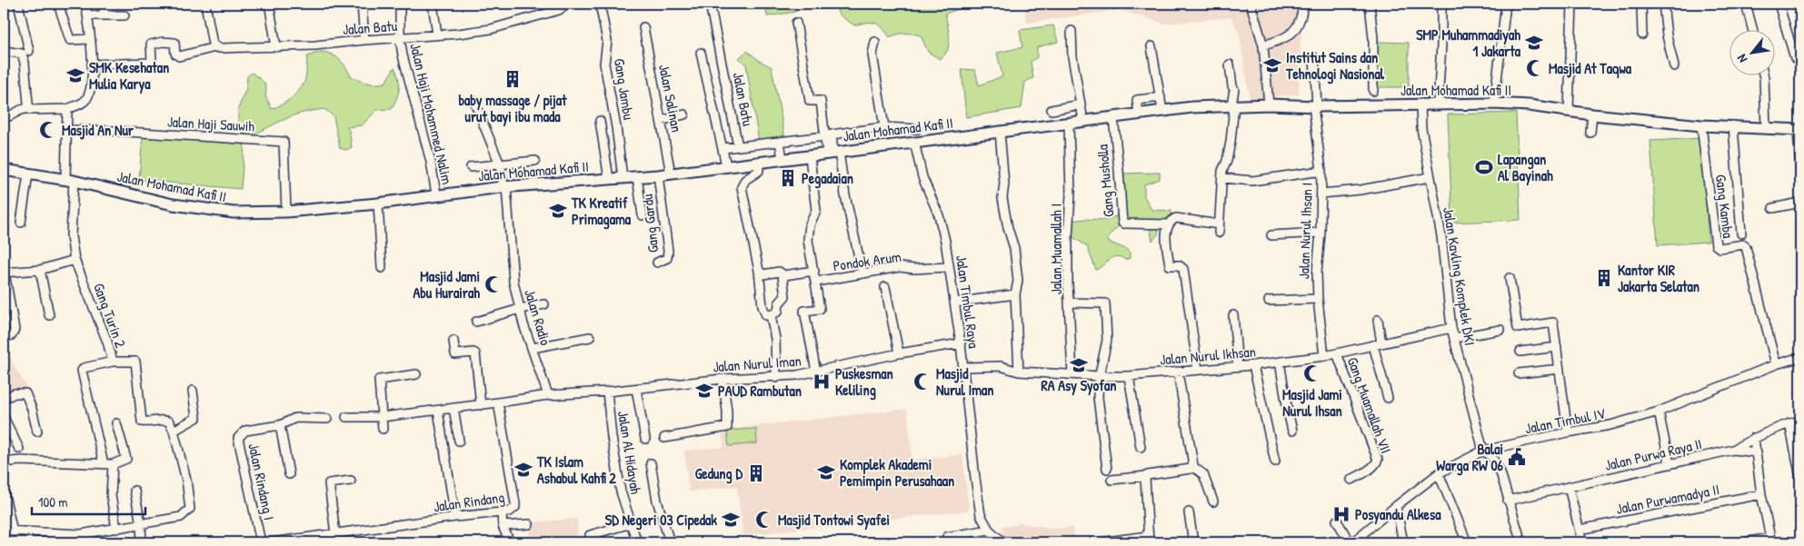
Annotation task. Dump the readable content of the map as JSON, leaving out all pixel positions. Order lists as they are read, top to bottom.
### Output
{
  "streets": {
    "main road": ["Jalan Mohamad Kafi II"],
    "street": [
      "Jalan Batu",
      "Gang Jambu",
      "Jalan Salinan",
      "Jalan Haji Mohammed Nalim",
      "Jalan Haji Sauwih",
      "Gang Musholla",
      "Gang Kamba",
      "Gang Gardu",
      "Jalan Nurul Ihsan I",
      "Jalan Muamallah I",
      "Pondok Arum",
      "Jalan Kavling Komplek DKI",
      "Jalan Timbul Raya",
      "Gang Turin 2",
      "Jalan Radio",
      "Jalan Nurul Ikhsan",
      "Jalan Nurul Iman",
      "Gang Muamallah VII",
      "Jalan Timbul IV",
      "Jalan Al Hidayah",
      "Jalan Purwa Raya II",
      "Jalan Rindang I",
      "Jalan Purwamadya II",
      "Jalan Rindang"
    ]
  },
  "crossings": [
    ["Jalan Batu", "Jalan Haji Mohammed Nalim"],
    ["Gang Jambu", "Jalan Mohamad Kafi II"],
    ["Jalan Mohamad Kafi II", "Jalan Salinan"],
    ["Jalan Mohamad Kafi II", "Jalan Haji Mohammed Nalim"],
    ["Jalan Mohamad Kafi II", "Jalan Haji Sauwih"],
    ["Jalan Mohamad Kafi II", "Gang Musholla"],
    ["Jalan Mohamad Kafi II", "Gang Kamba"],
    ["Jalan Mohamad Kafi II", "Gang Gardu"],
    ["Jalan Mohamad Kafi II", "Jalan Nurul Ihsan I"],
    ["Jalan Mohamad Kafi II", "Jalan Muamallah I"],
    ["Jalan Mohamad Kafi II", "Jalan Kavling Komplek DKI"],
    ["Jalan Mohamad Kafi II", "Jalan Timbul Raya"],
    ["Jalan Mohamad Kafi II", "Gang Turin 2"],
    ["Jalan Mohamad Kafi II", "Jalan Radio"],
    ["Jalan Haji Sauwih", "Gang Turin 2"],
    ["Gang Kamba", "Jalan Timbul IV"],
    ["Jalan Nurul Ihsan I", "Jalan Nurul Ikhsan"],
    ["Jalan Muamallah I", "Jalan Nurul Ikhsan"],
    ["Pondok Arum", "Jalan Timbul Raya"],
    ["Jalan Kavling Komplek DKI", "Jalan Nurul Ikhsan"],
    ["Jalan Kavling Komplek DKI", "Jalan Timbul IV"],
    ["Jalan Timbul Raya", "Jalan Nurul Ikhsan"],
    ["Jalan Timbul Raya", "Jalan Nurul Iman"],
    ["Jalan Nurul Ikhsan", "Gang Muamallah VII"],
    ["Jalan Nurul Iman", "Jalan Al Hidayah"]
  ],
  "places": {
    "school or university": [
      "SMP Muhammadiyah 1 Jakarta",
      "Institut Sains dan Tehnologi Nasional",
      "SMK Kesehatan Mulia Karya",
      "TK Kreatif Primagama",
      "RA Asy Syofan",
      "PAUD Rambutan",
      "TK Islam Ashabul Kahfi 2",
      "Komplek Akademi Pemimpin Perusahaan",
      "SD Negeri 03 Cipedak"
    ],
    "mosque": [
      "Masjid At Taqwa",
      "Masjid An Nur",
      "Masjid Jami Abu Hurairah",
      "Masjid Jami Nurul Ihsan",
      "Masjid Nurul Iman",
      "Masjid Tontowi Syafei"
    ],
    "building": [
      "baby massage / pijat urut bayi ibu mada",
      "Pegadaian",
      "Kantor KIR Jakarta Selatan",
      "Gedung D"
    ],
    "sports": ["Lapangan Al Bayinah"],
    "hospital": ["Puskesman Keliling", "Posyandu Alkesa"],
    "public building": ["Balai Warga RW 06"]
  },
  "scale_bar": "100 m",
  "north": "bottom left"
}
